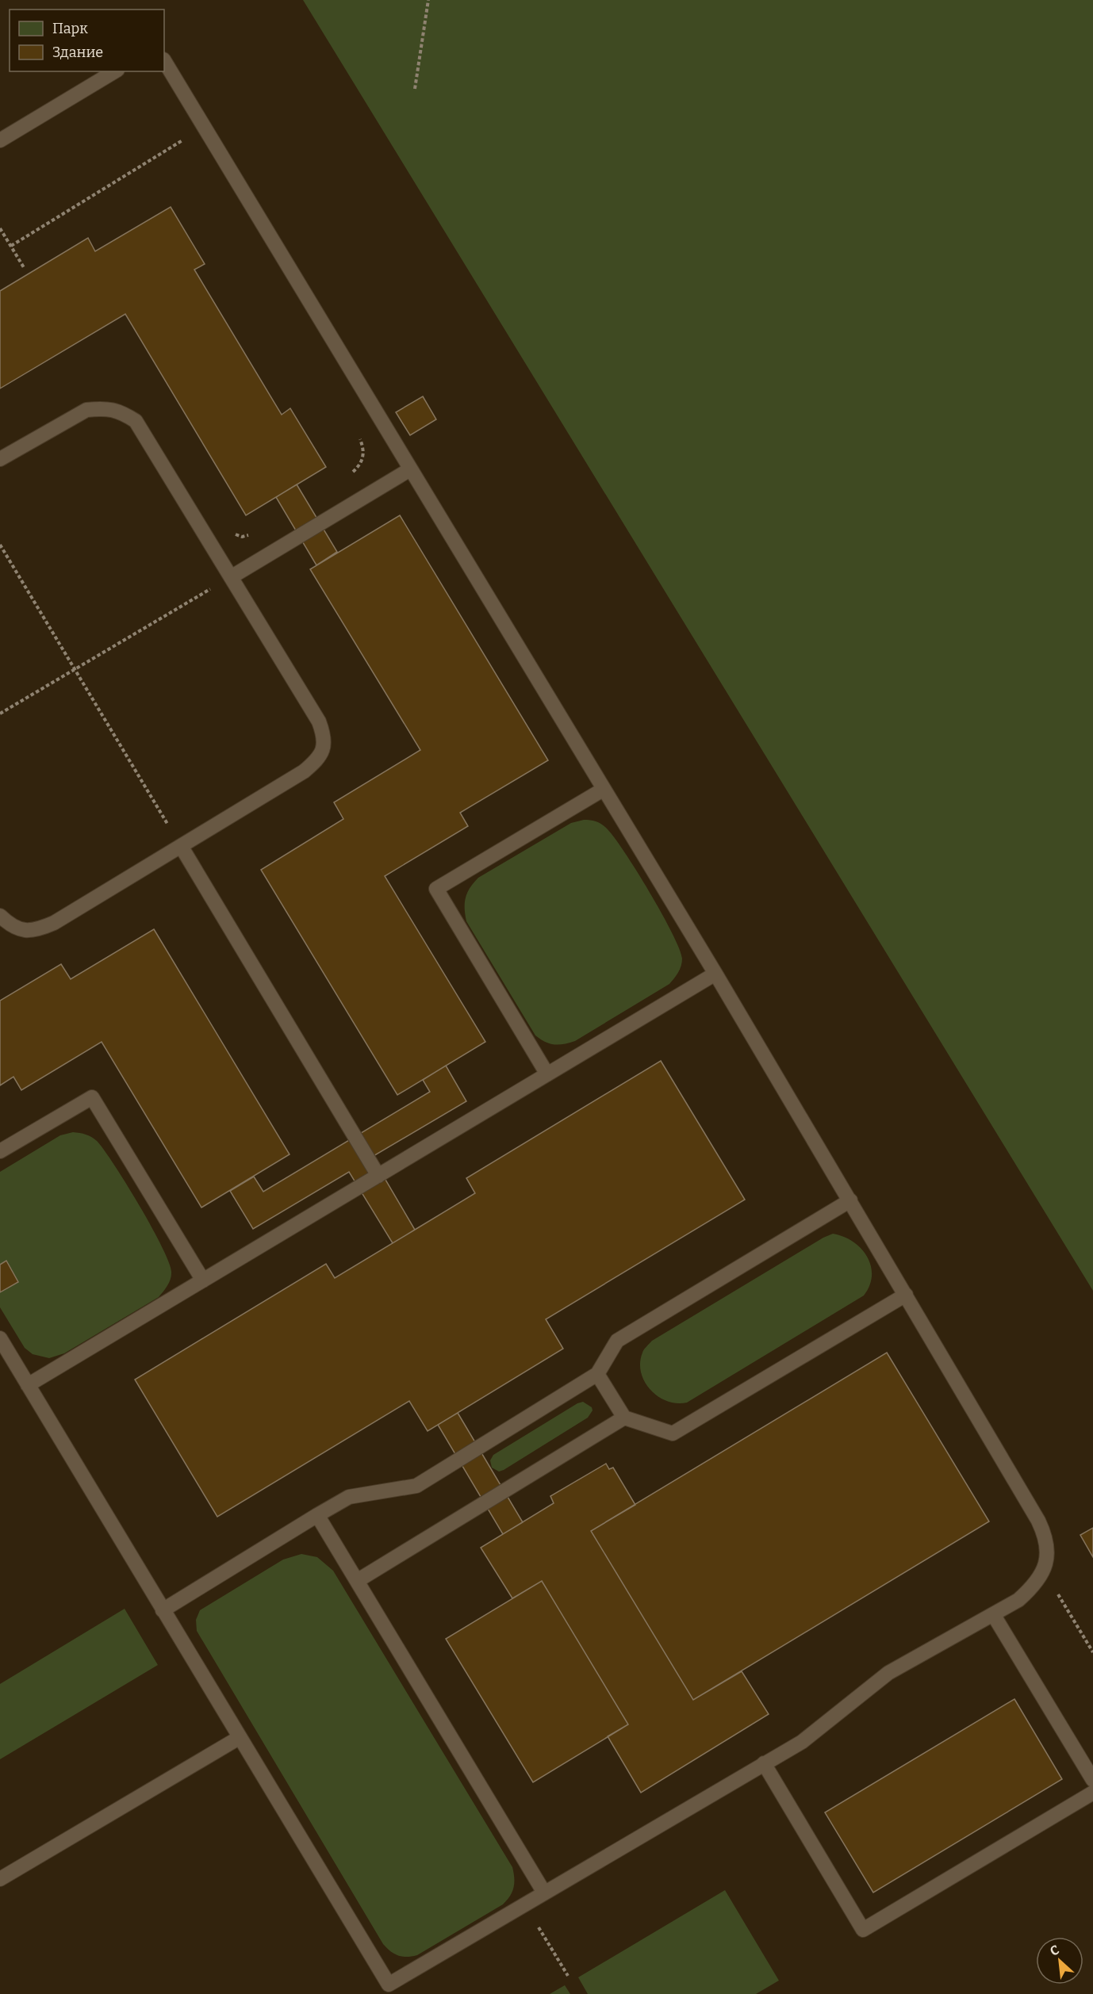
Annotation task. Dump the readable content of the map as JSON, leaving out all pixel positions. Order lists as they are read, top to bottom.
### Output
{
  "legend": ["Парк", "Здание"],
  "north": "top left"
}
